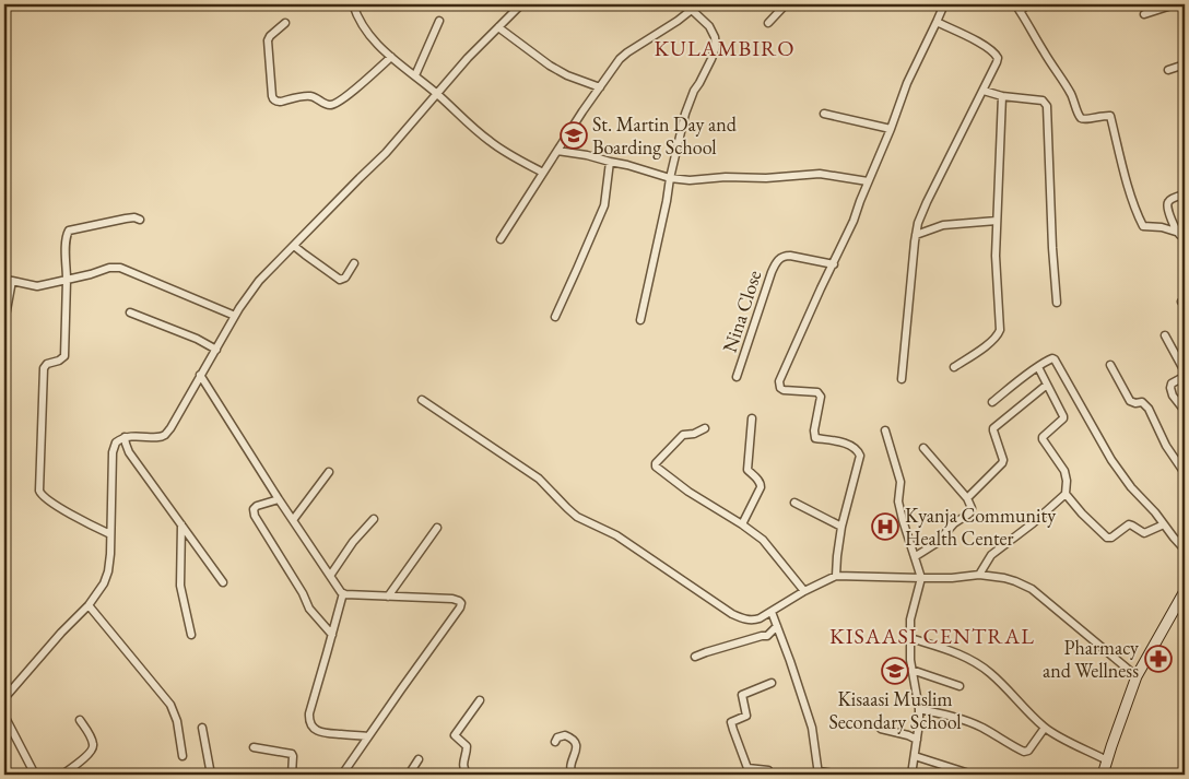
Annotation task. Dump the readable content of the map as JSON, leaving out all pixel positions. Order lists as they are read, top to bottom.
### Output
{
  "streets": {
    "street": ["Nina Close"]
  },
  "districts": ["KULAMBIRO", "KISAASI CENTRAL"],
  "places": {
    "school or university": ["St. Martin Day and Boarding School", "Kisaasi Muslim Secondary School"],
    "hospital": ["Kyanja Community Health Center"],
    "pharmacy": ["Pharmacy and Wellness"]
  }
}
